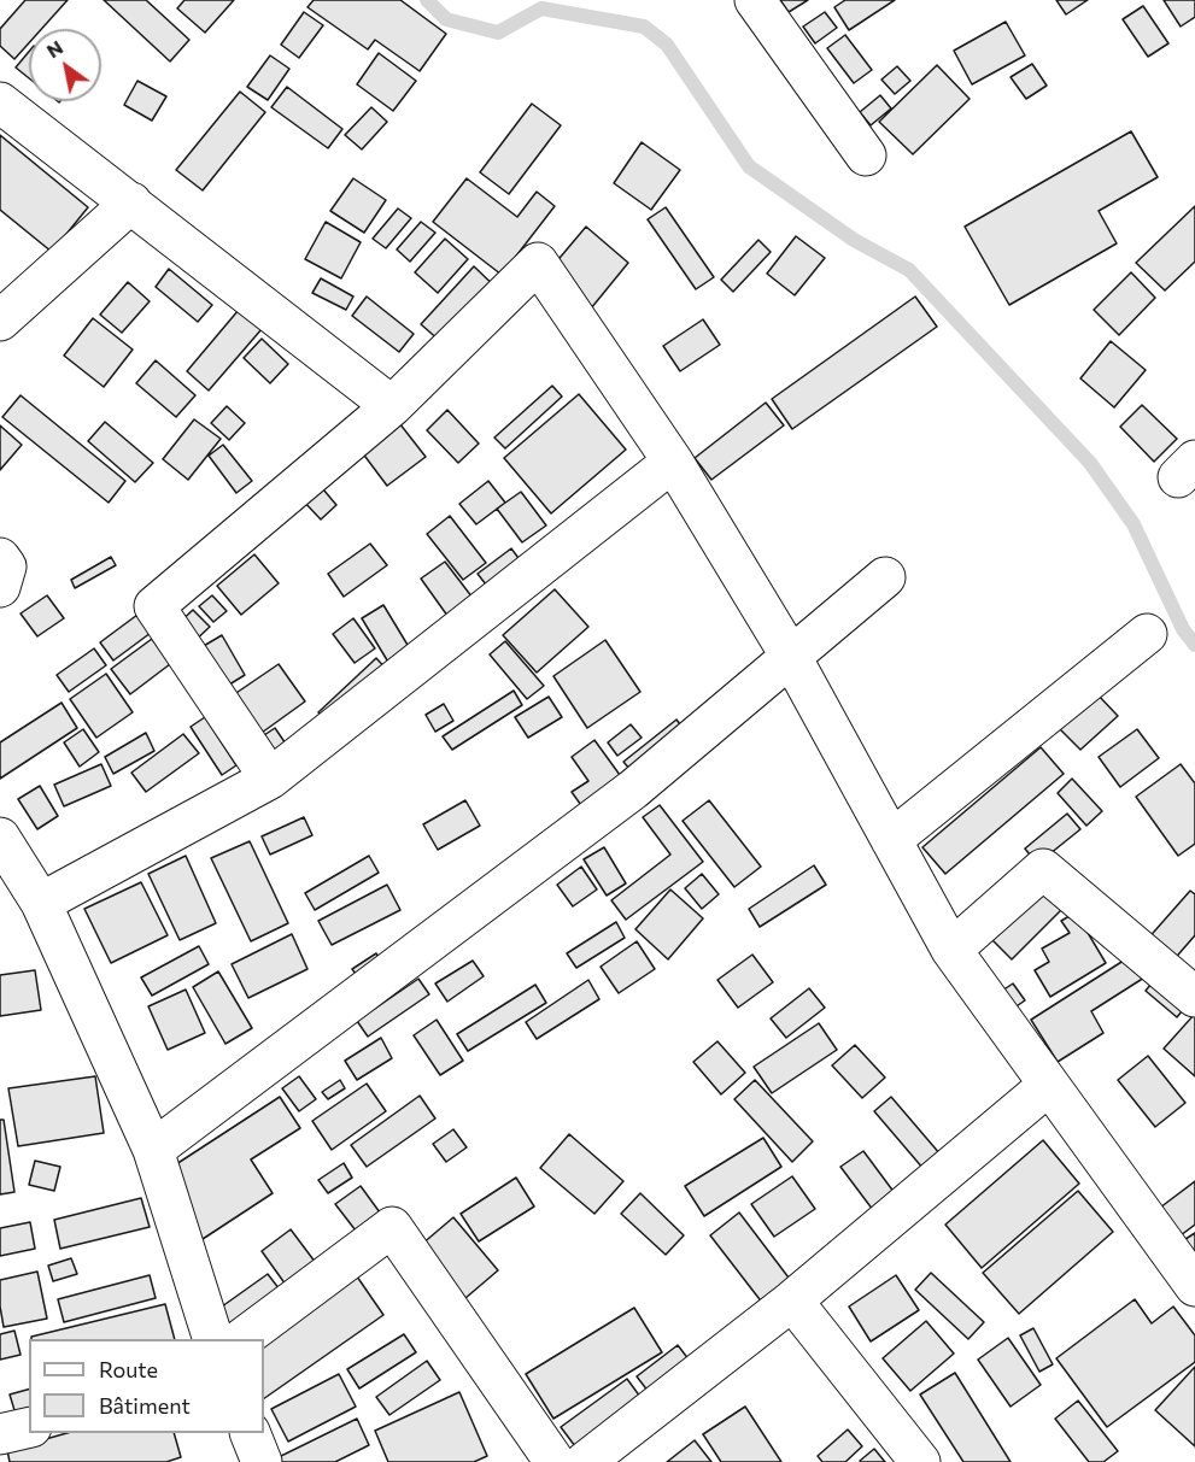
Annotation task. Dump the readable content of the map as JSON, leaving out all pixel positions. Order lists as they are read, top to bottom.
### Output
{
  "legend": ["Route", "Bâtiment"],
  "north": "top left"
}
